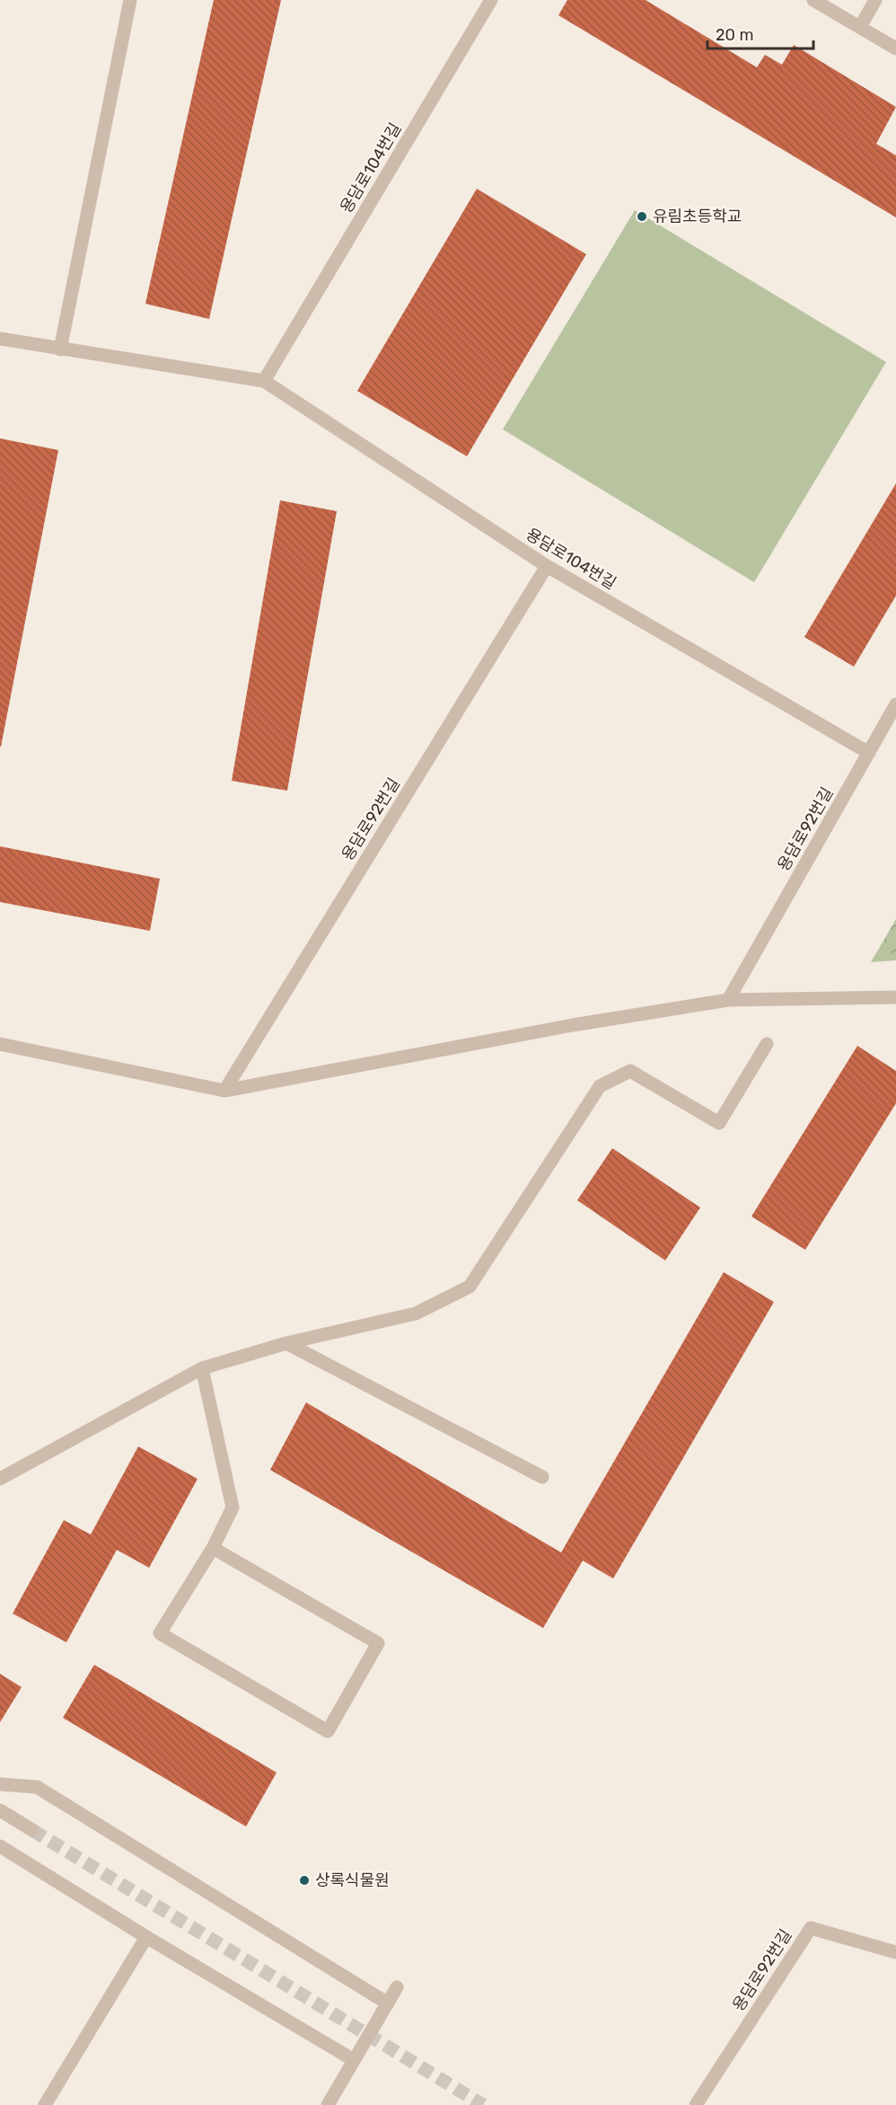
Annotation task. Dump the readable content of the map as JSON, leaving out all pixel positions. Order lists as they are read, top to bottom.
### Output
{
  "streets": {
    "street": ["용담로104번길", "용담로92번길"]
  },
  "crossings": [
    ["용담로104번길", "용담로92번길"]
  ],
  "places": ["유림초등학교", "상록식물원"],
  "scale_bar": "20 m"
}
